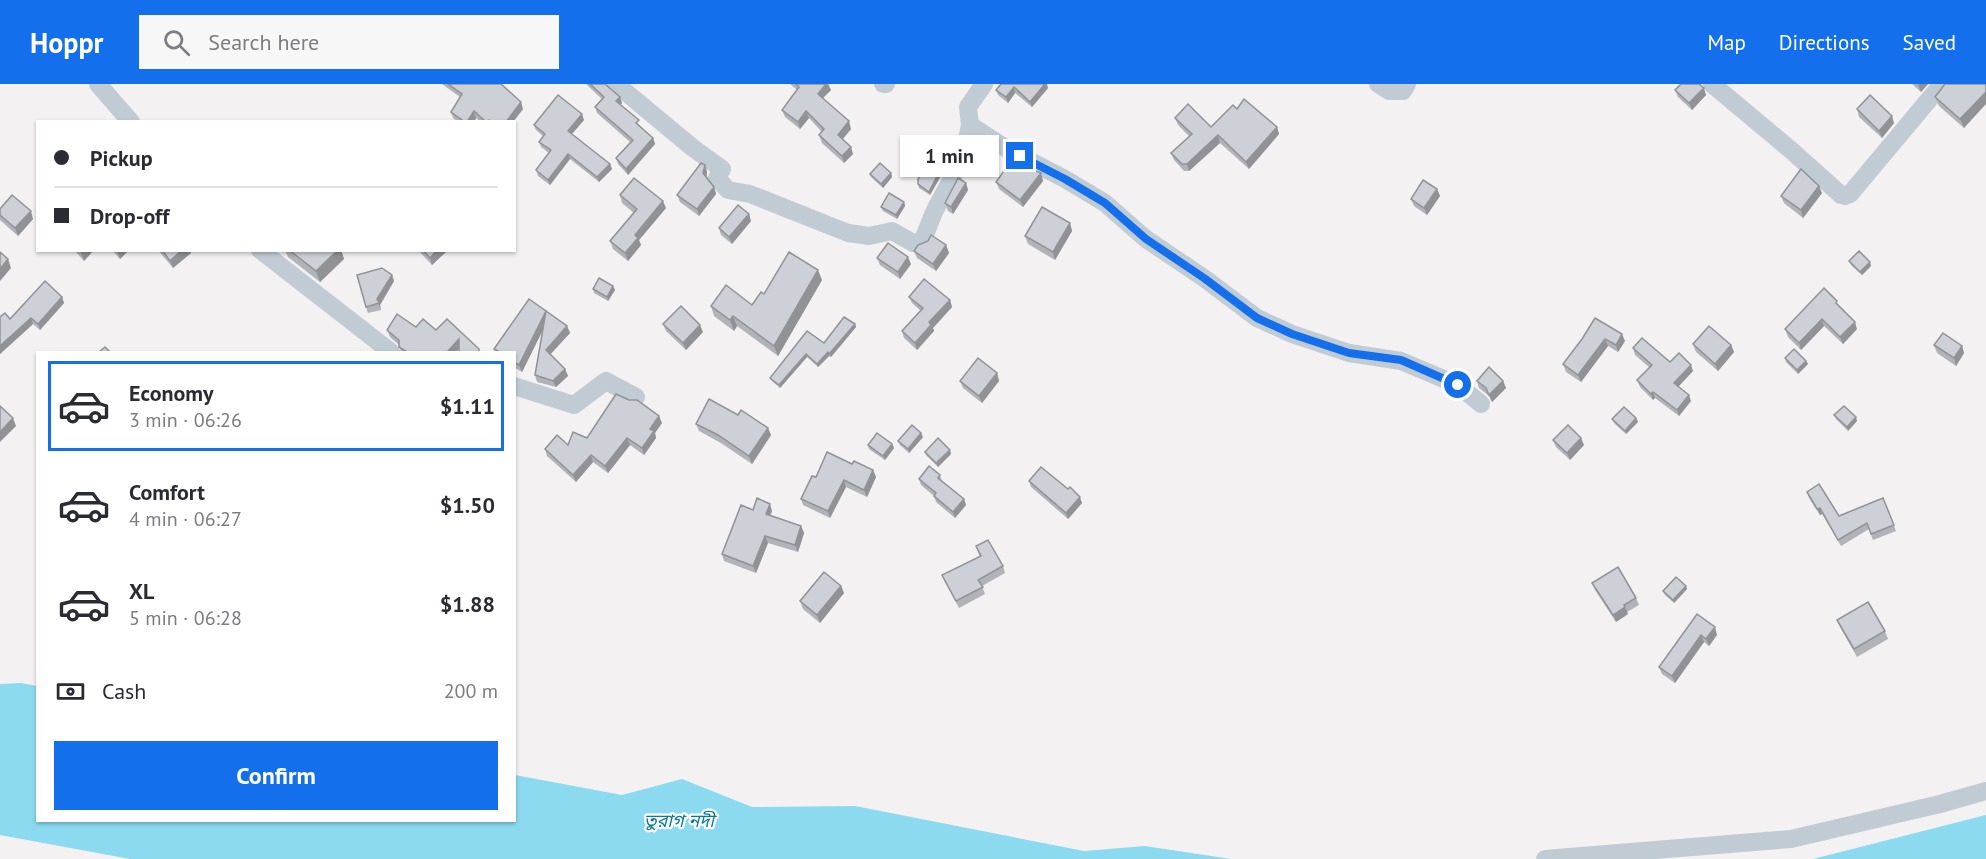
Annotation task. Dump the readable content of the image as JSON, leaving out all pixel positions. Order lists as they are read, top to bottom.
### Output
{
  "water": ["তুরাগ নদী"],
  "page": {
    "header": "Hoppr",
    "search": "Search here",
    "nav": ["Map", "Directions", "Saved"],
    "banner": ["Pickup", "Drop-off"],
    "bubble": "1 min",
    "list": [
      {
        "name": "Economy",
        "note": "3 min · 06:26",
        "value": "$1.11"
      },
      {
        "name": "Comfort",
        "note": "4 min · 06:27",
        "value": "$1.50"
      },
      {
        "name": "XL",
        "note": "5 min · 06:28",
        "value": "$1.88"
      }
    ],
    "pay": ["Cash", "200 m"],
    "buttons": "Confirm"
  }
}
